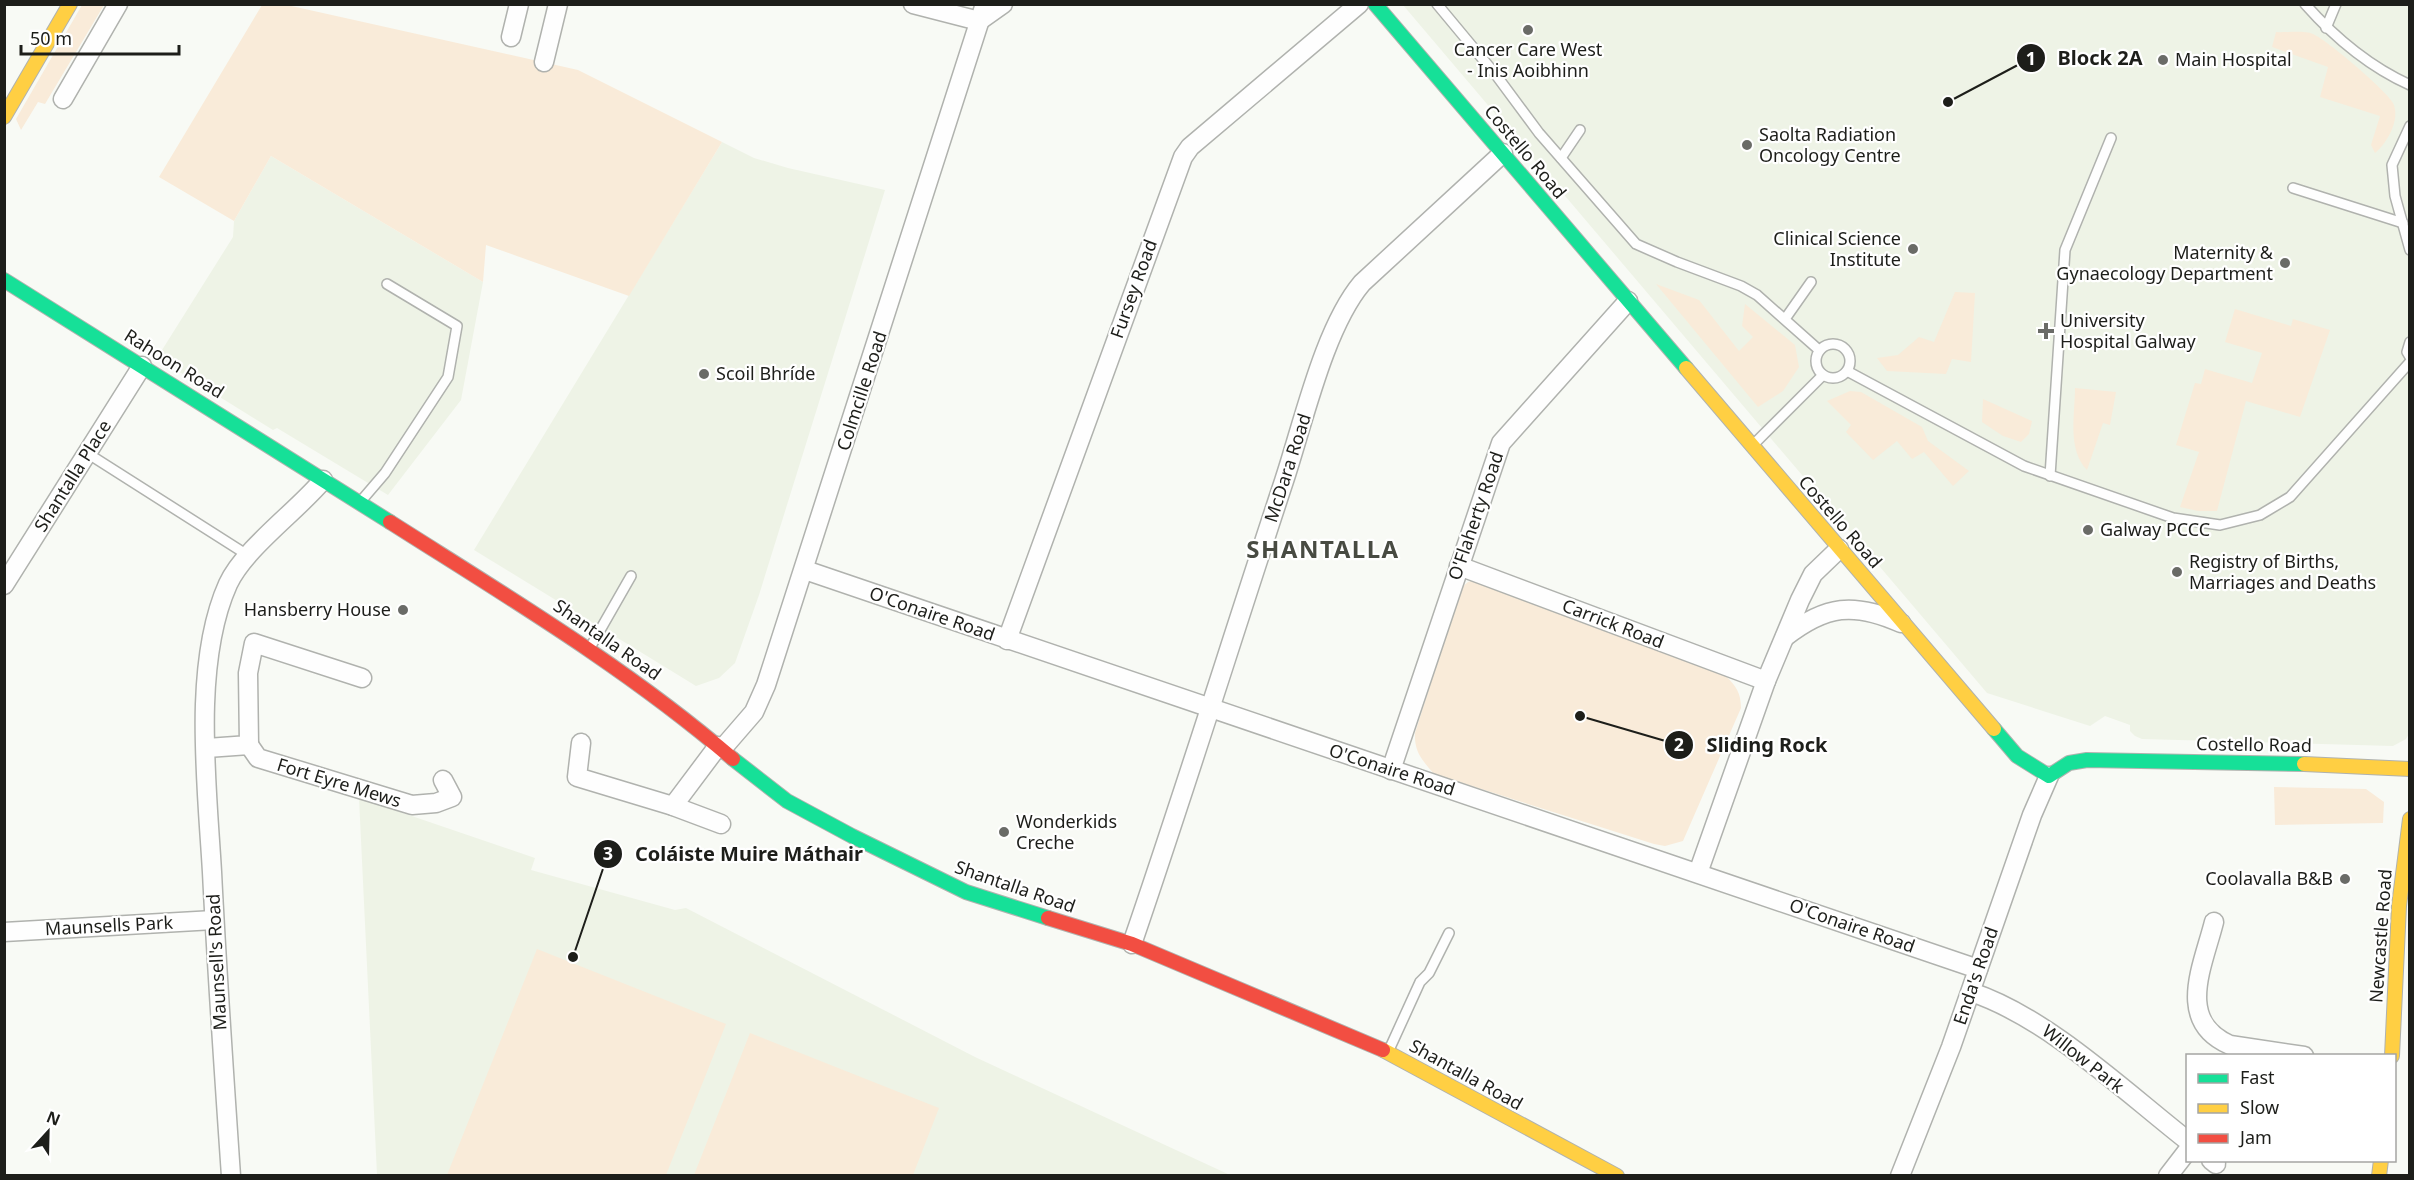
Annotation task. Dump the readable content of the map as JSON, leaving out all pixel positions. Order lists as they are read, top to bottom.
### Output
{
  "streets": {
    "street": [
      "Costello Road",
      "Fursey Road",
      "Rahoon Road",
      "Colmcille Road",
      "McDara Road",
      "Shantalla Place",
      "O'Flaherty Road",
      "O'Conaire Road",
      "Carrick Road",
      "Shantalla Road",
      "Fort Eyre Mews",
      "Maunsells Park",
      "Newcastle Road",
      "Maunsell's Road",
      "Enda's Road",
      "Willow Park"
    ]
  },
  "crossings": [
    ["Costello Road", "McDara Road"],
    ["Costello Road", "O'Flaherty Road"],
    ["Costello Road", "Enda's Road"],
    ["Fursey Road", "O'Conaire Road"],
    ["Rahoon Road", "Shantalla Place"],
    ["Rahoon Road", "Shantalla Road"],
    ["Rahoon Road", "Maunsell's Road"],
    ["Colmcille Road", "O'Conaire Road"],
    ["Colmcille Road", "Shantalla Road"],
    ["McDara Road", "O'Conaire Road"],
    ["McDara Road", "Shantalla Road"],
    ["O'Flaherty Road", "O'Conaire Road"],
    ["O'Flaherty Road", "Carrick Road"],
    ["O'Conaire Road", "Enda's Road"],
    ["Shantalla Road", "Maunsell's Road"],
    ["Maunsells Park", "Maunsell's Road"],
    ["Enda's Road", "Willow Park"]
  ],
  "districts": ["SHANTALLA"],
  "places": {
    "other": [
      "Cancer Care West - Inis Aoibhinn",
      "Main Hospital",
      "Block 2A",
      "Saolta Radiation Oncology Centre",
      "Clinical Science Institute",
      "Maternity & Gynaecology Department",
      "Scoil Bhríde",
      "Galway PCCC",
      "Registry of Births, Marriages and Deaths",
      "Hansberry House",
      "Sliding Rock",
      "Wonderkids Creche",
      "Coolavalla B&B",
      "Coláiste Muire Máthair"
    ],
    "health": ["University Hospital Galway"]
  },
  "legend": ["Fast", "Slow", "Jam"],
  "scale_bar": "50 m",
  "north": "top"
}
